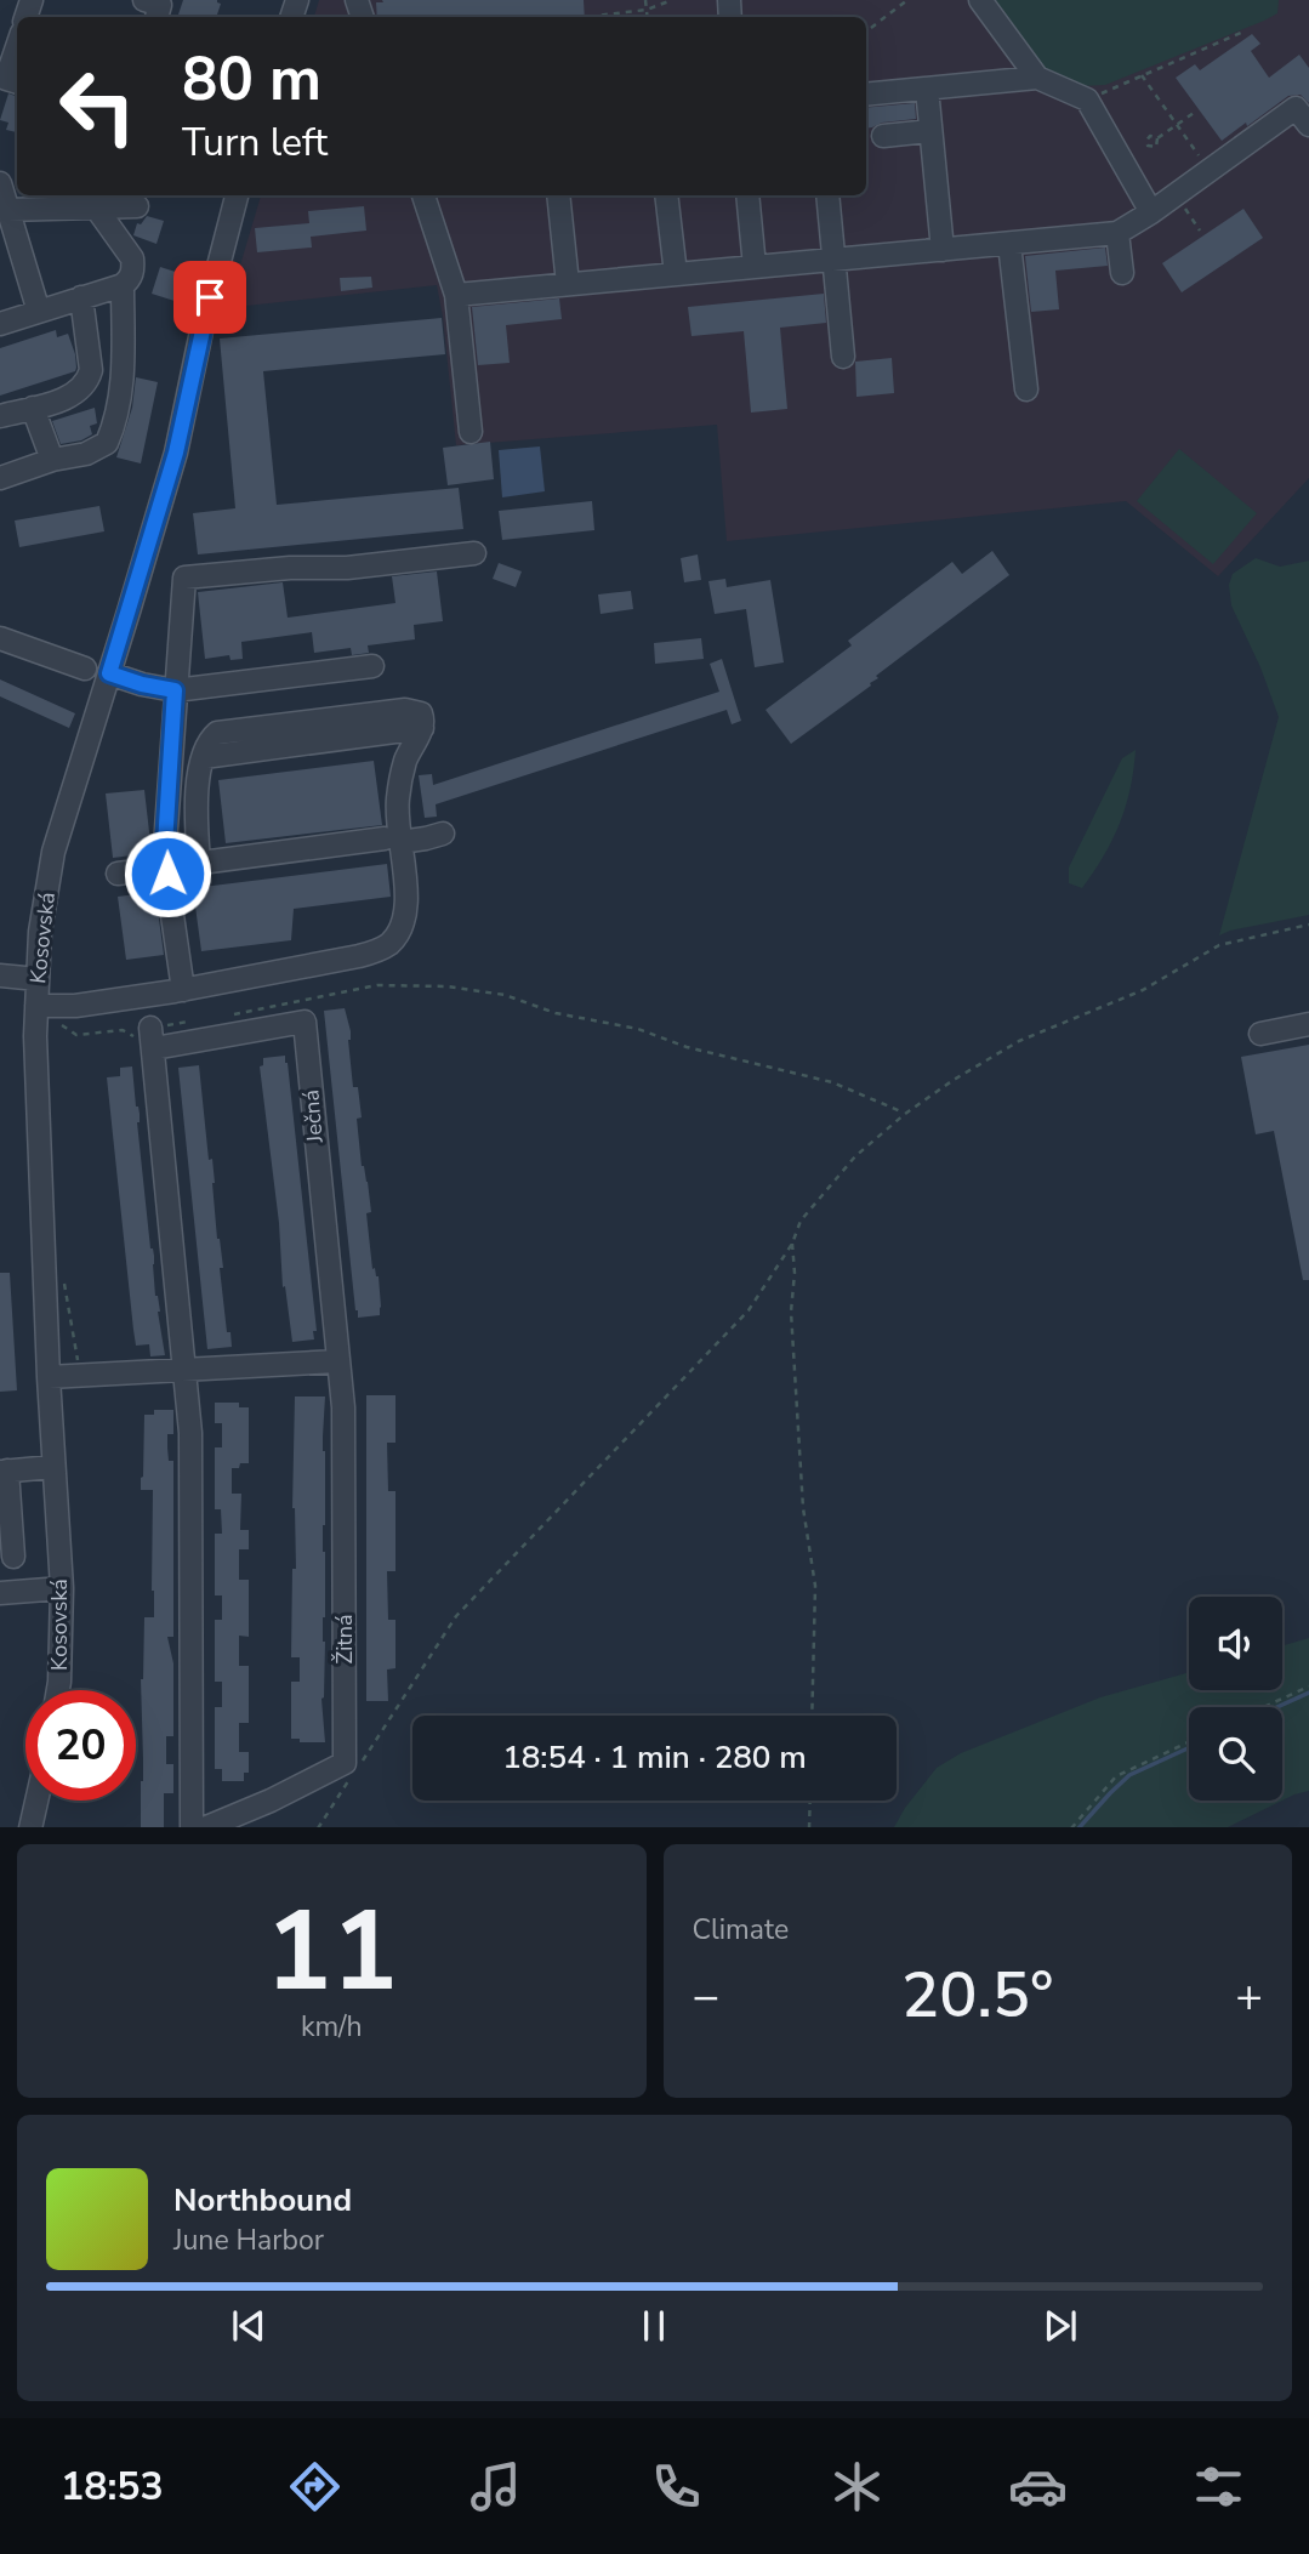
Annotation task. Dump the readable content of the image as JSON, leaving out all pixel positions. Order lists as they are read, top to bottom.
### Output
{
  "streets": {
    "street": ["Kosovská", "Ječná", "Žitná"]
  },
  "crossings": [
    ["Ječná", "Žitná"]
  ],
  "page": {
    "turn": ["80 m", "Turn left"],
    "limit": "20",
    "trip": "18:54 · 1 min · 280 m",
    "tile": [
      ["11", "km/h"],
      "Climate"
    ],
    "heat": ["−", "20.5°", "+"],
    "song": ["Northbound", "June Harbor"],
    "tabs": "18:53"
  }
}
